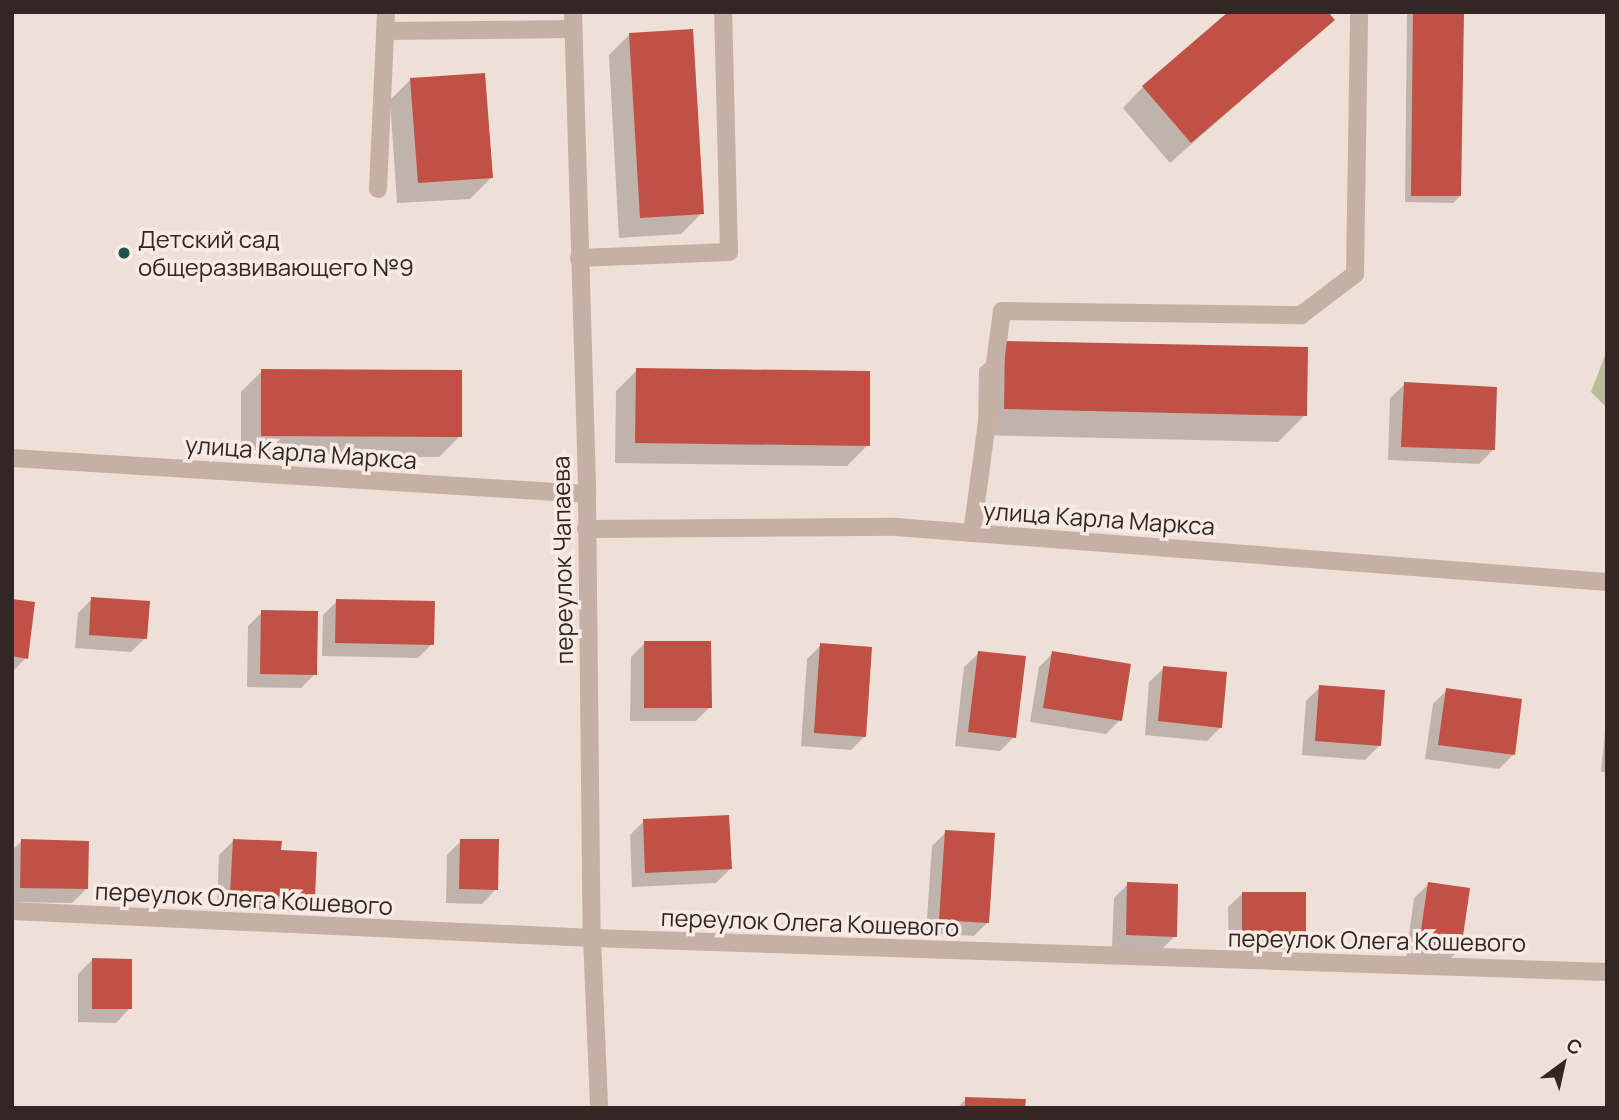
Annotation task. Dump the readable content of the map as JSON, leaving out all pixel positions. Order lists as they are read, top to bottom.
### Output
{
  "streets": {
    "street": ["улица Карла Маркса", "переулок Чапаева", "переулок Олега Кошевого"]
  },
  "crossings": [
    ["улица Карла Маркса", "переулок Чапаева"],
    ["переулок Чапаева", "переулок Олега Кошевого"]
  ],
  "places": ["Детский сад общеразвивающего №9"],
  "north": "top right"
}
